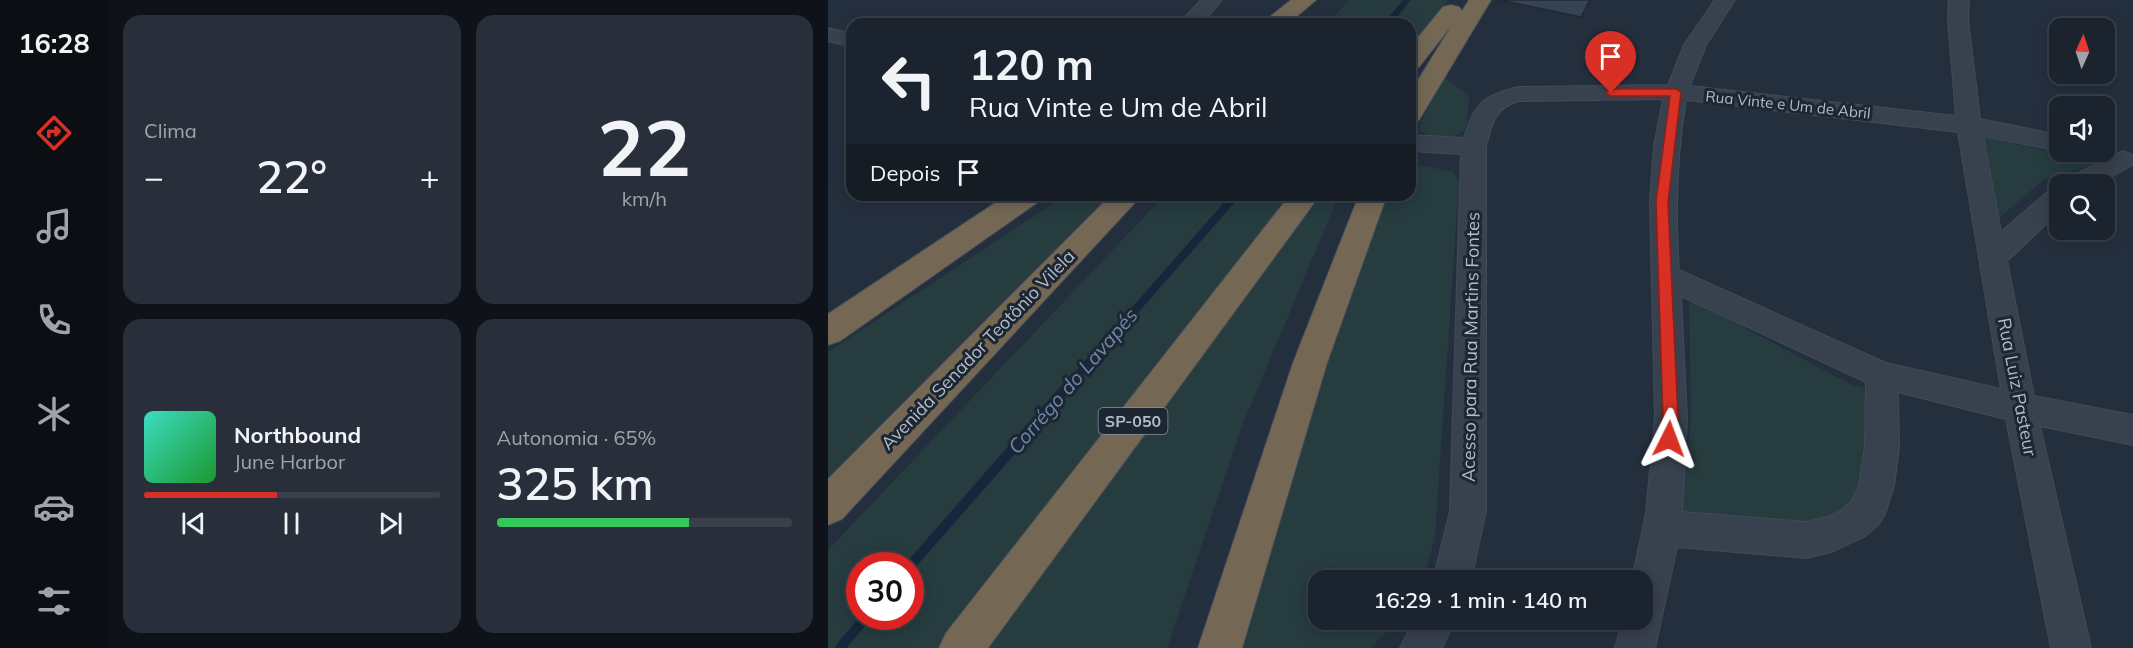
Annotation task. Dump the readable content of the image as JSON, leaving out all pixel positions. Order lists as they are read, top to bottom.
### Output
{
  "streets": {
    "highway": ["Avenida Senador Teotônio Vilela", "SP-050"],
    "street": ["Rua Vinte e Um de Abril", "Acesso para Rua Martins Fontes", "Rua Luiz Pasteur"]
  },
  "crossings": [
    ["Rua Vinte e Um de Abril", "Acesso para Rua Martins Fontes"],
    ["Rua Vinte e Um de Abril", "Rua Luiz Pasteur"]
  ],
  "water": ["Corrégo do Lavapés"],
  "north": "top",
  "page": {
    "tabs": "16:28",
    "tile": [
      "Clima",
      ["22", "km/h"],
      ["Autonomia · 65%", "325 km"]
    ],
    "turn": ["120 m", "Rua Vinte e Um de Abril"],
    "then": "Depois",
    "heat": ["−", "22°", "+"],
    "song": ["Northbound", "June Harbor"],
    "limit": "30",
    "trip": "16:29 · 1 min · 140 m"
  }
}
